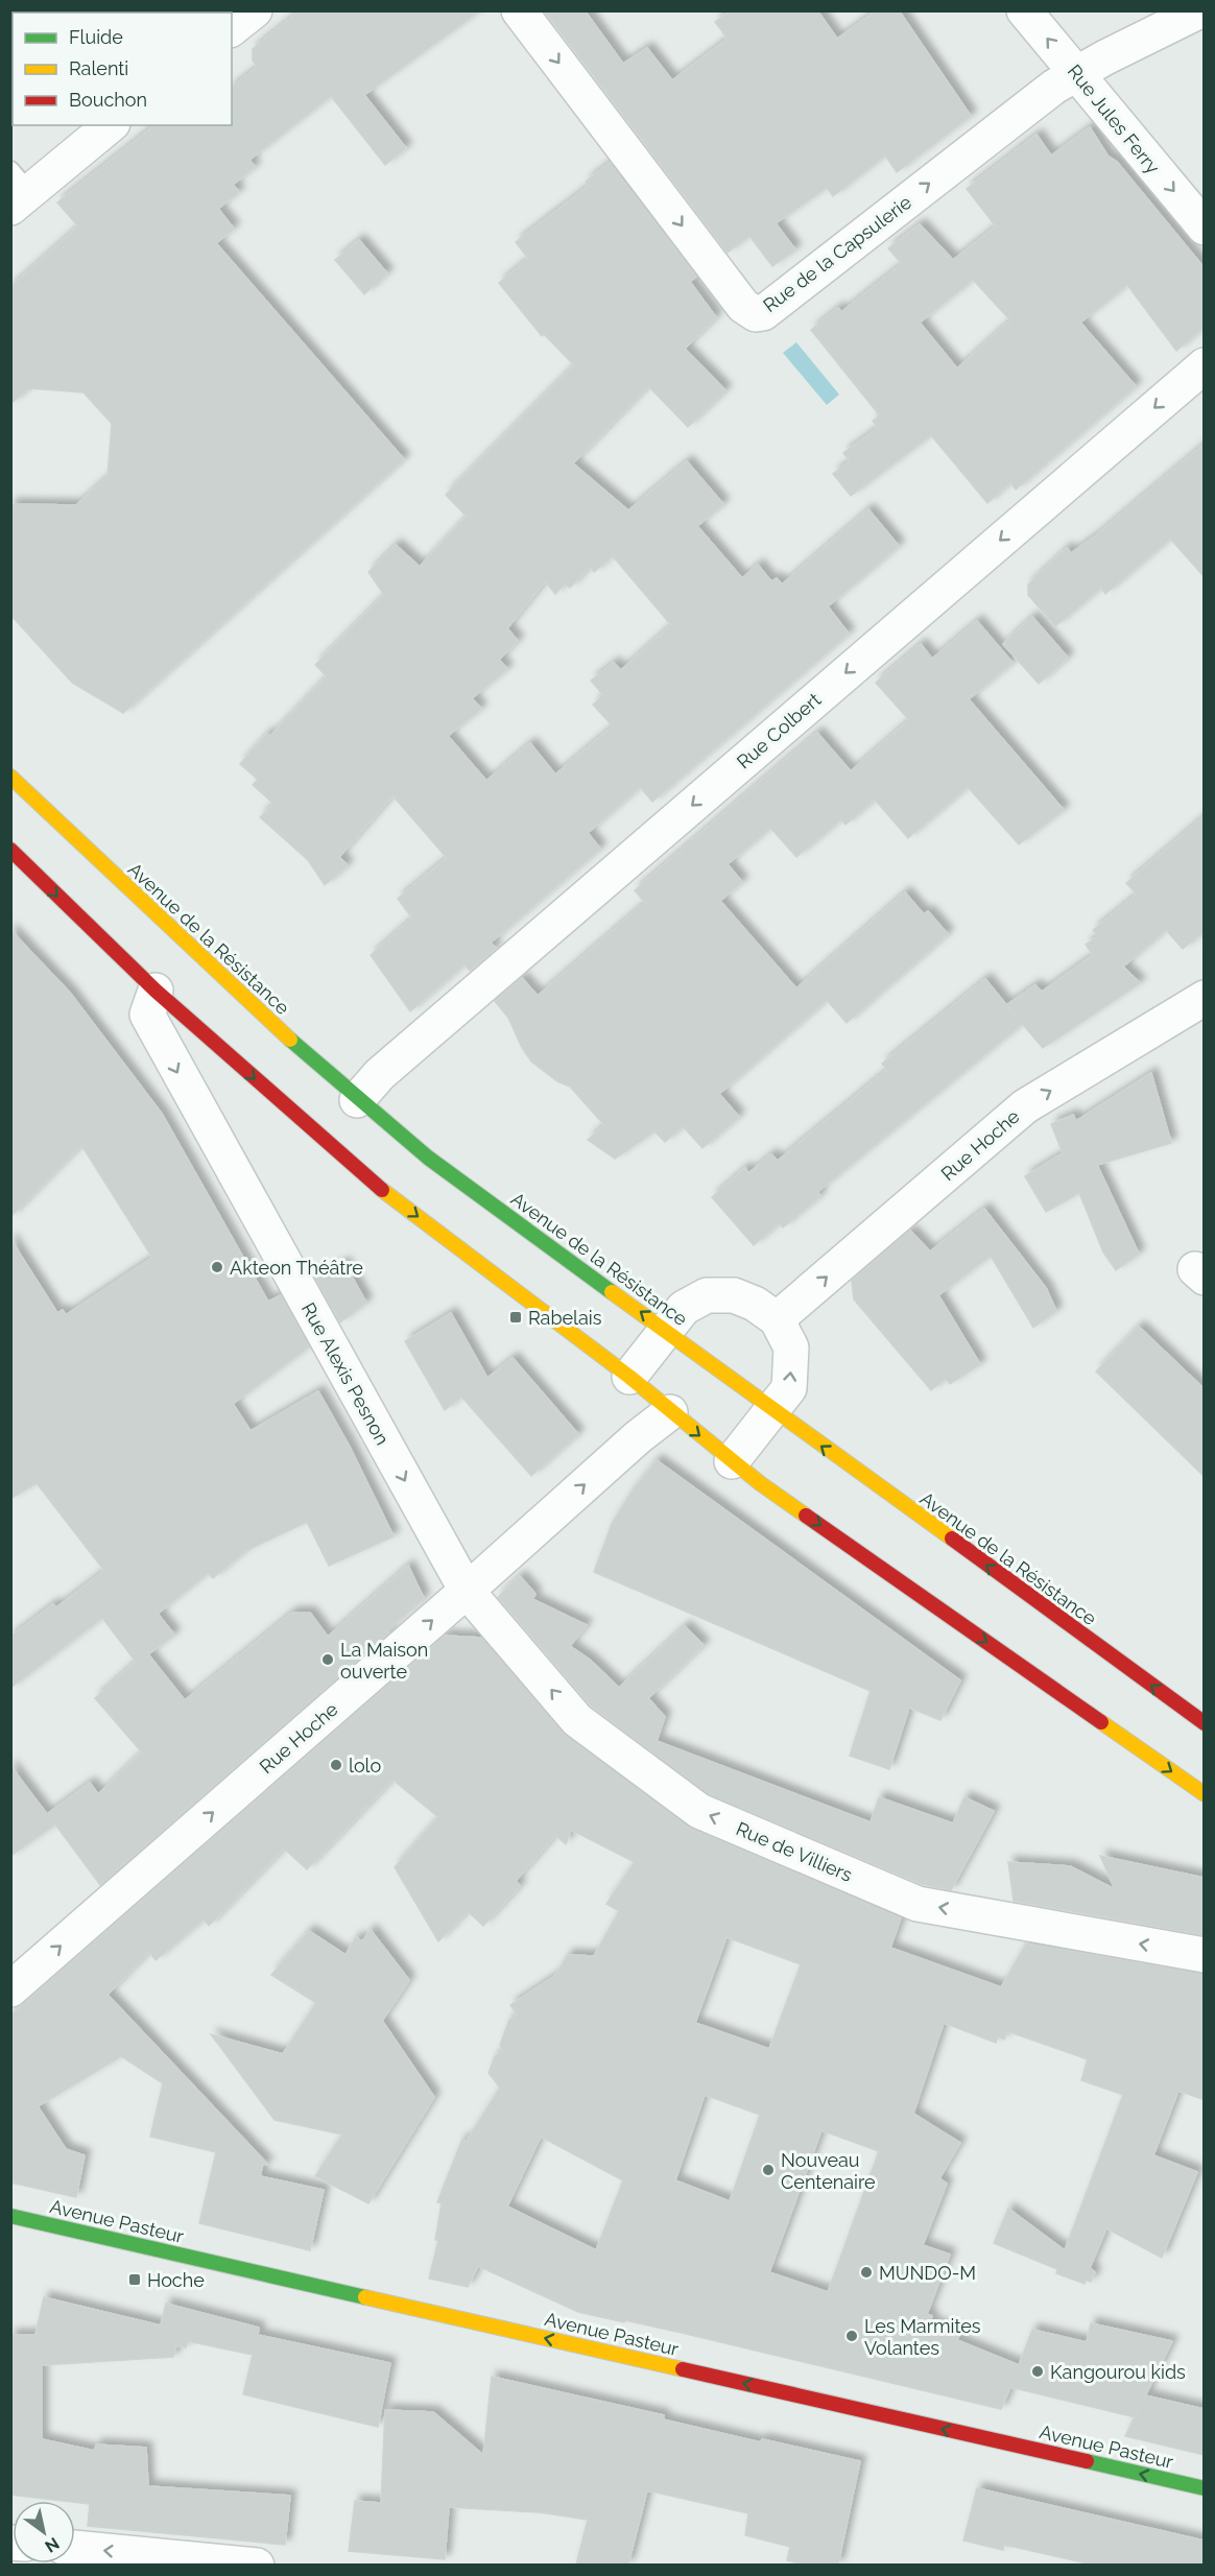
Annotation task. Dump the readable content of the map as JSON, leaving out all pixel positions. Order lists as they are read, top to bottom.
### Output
{
  "streets": {
    "main road": ["Avenue de la Résistance", "Avenue Pasteur"],
    "street": [
      "Rue Jules Ferry",
      "Rue de la Capsulerie",
      "Rue Colbert",
      "Rue Hoche",
      "Rue Alexis Pesnon",
      "Rue de Villiers"
    ]
  },
  "crossings": [
    ["Rue Jules Ferry", "Rue de la Capsulerie"],
    ["Rue Colbert", "Avenue de la Résistance"],
    ["Rue Hoche", "Rue Alexis Pesnon"],
    ["Rue Hoche", "Rue de Villiers"],
    ["Rue Alexis Pesnon", "Rue de Villiers"]
  ],
  "one_way": [
    "Rue Colbert",
    "Rue Hoche",
    "Rue Alexis Pesnon",
    "Rue de Villiers",
    "Avenue Pasteur"
  ],
  "places": {
    "other": [
      "Akteon Théâtre",
      "La Maison ouverte",
      "lolo",
      "Nouveau Centenaire",
      "MUNDO-M",
      "Les Marmites Volantes",
      "Kangourou kids"
    ],
    "transit": ["Rabelais", "Hoche"]
  },
  "legend": ["Fluide", "Ralenti", "Bouchon"],
  "north": "bottom right"
}
